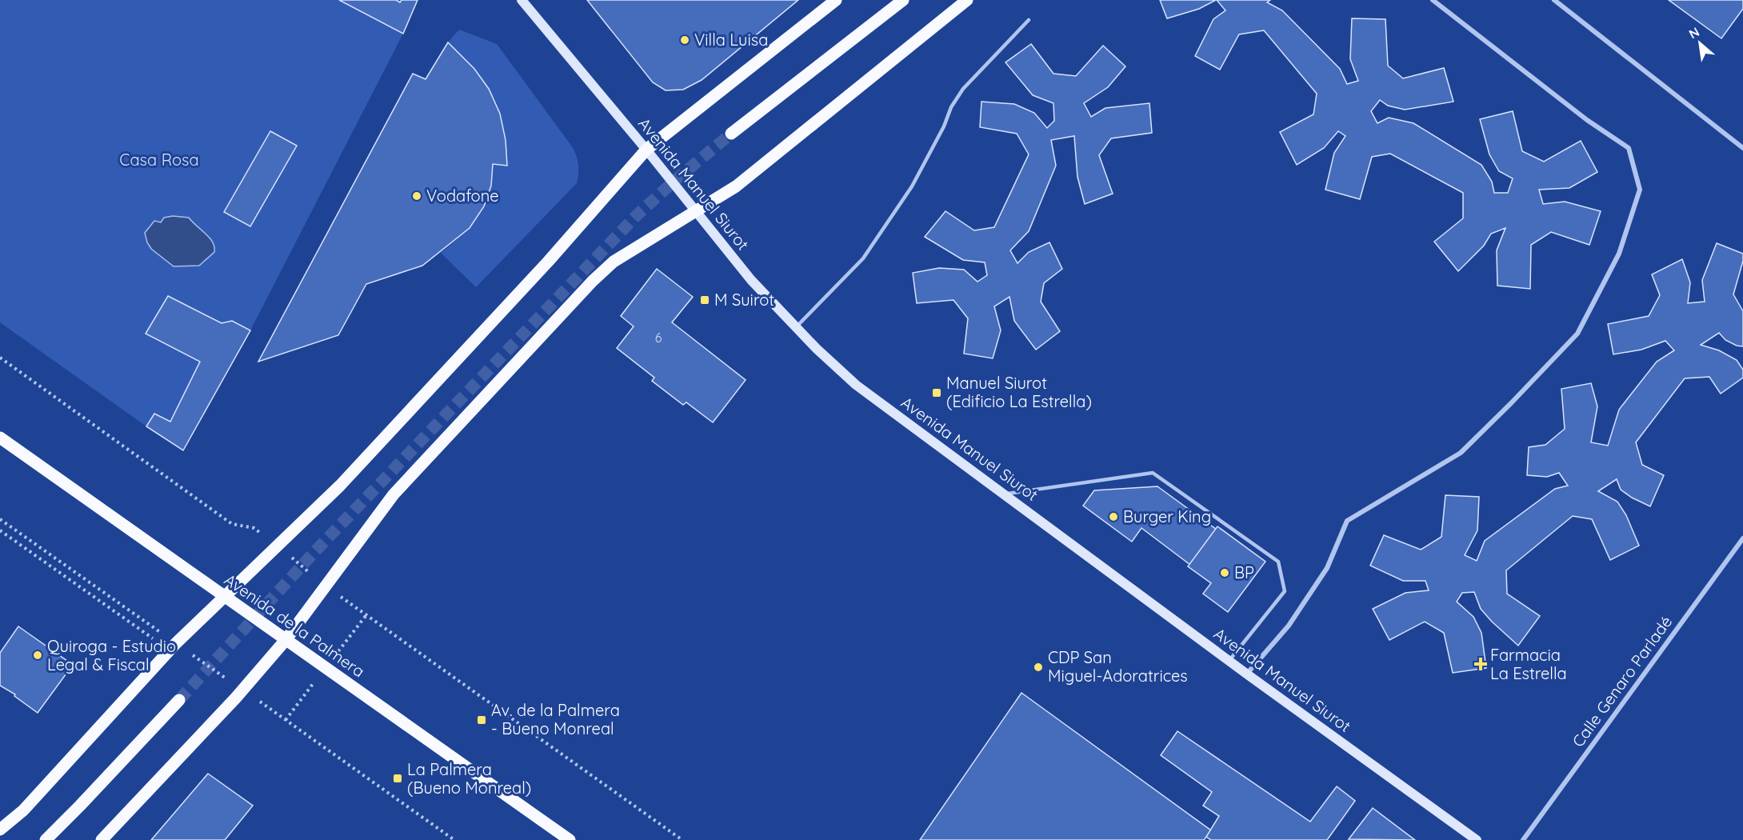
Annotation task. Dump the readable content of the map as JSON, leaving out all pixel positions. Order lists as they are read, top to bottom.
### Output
{
  "streets": {
    "main road": ["Avenida Manuel Siurot", "Avenida de la Palmera"],
    "street": ["Calle Genaro Parladé"]
  },
  "parks": ["Casa Rosa"],
  "places": {
    "other": [
      "Villa Luisa",
      "Vodafone",
      "Burger King",
      "BP",
      "Quiroga - Estudio Legal & Fiscal",
      "CDP San Miguel-Adoratrices"
    ],
    "transit": [
      "M Suirot",
      "Manuel Siurot (Edificio La Estrella)",
      "Av. de la Palmera - Bueno Monreal",
      "La Palmera (Bueno Monreal)"
    ],
    "health": ["Farmacia La Estrella"]
  },
  "house_numbers": ["6"],
  "north": "top left"
}
